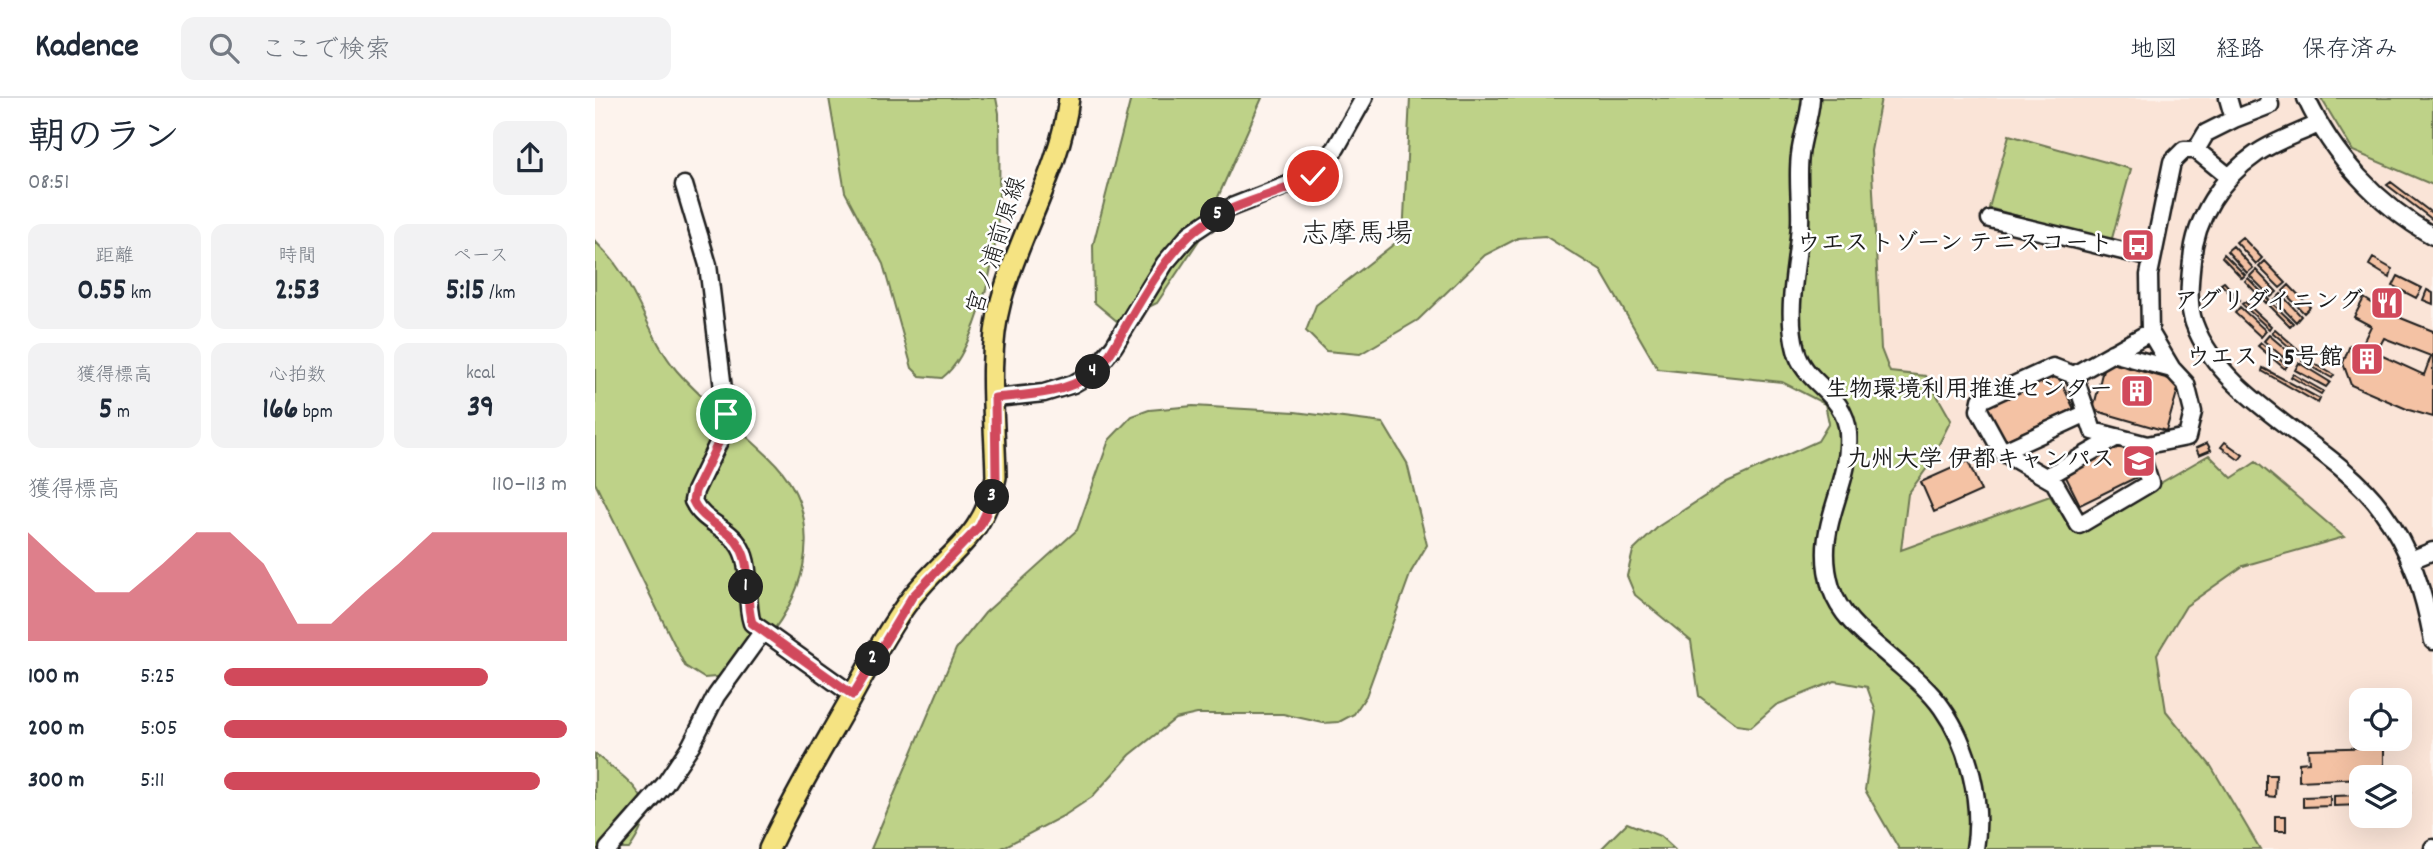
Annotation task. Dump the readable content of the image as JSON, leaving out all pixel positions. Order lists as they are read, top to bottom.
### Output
{
  "streets": {
    "main road": ["宮ノ浦前原線"]
  },
  "districts": ["志摩馬場"],
  "places": {
    "bus stop": ["ウエストゾーン テニスコート"],
    "restaurant": ["アグリダイニング"],
    "building": ["ウエスト5号館", "生物環境利用推進センター"],
    "school or university": ["九州大学 伊都キャンパス"]
  },
  "page": {
    "header": "Kadence",
    "search": "ここで検索",
    "nav": ["地図", "経路", "保存済み"],
    "heading": ["朝のラン", "08:51"],
    "pins": [
      "5",
      "4",
      "3",
      "1",
      "2"
    ],
    "stats": [
      ["距離", "0.55 km"],
      ["時間", "2:53"],
      ["ペース", "5:15 /km"],
      ["獲得標高", "5 m"],
      ["心拍数", "166 bpm"],
      ["kcal", "39"]
    ],
    "chart": ["獲得標高", "110–113 m"],
    "list": [
      {
        "name": "100 m",
        "note": "5:25"
      },
      {
        "name": "200 m",
        "note": "5:05"
      },
      {
        "name": "300 m",
        "note": "5:11"
      }
    ]
  }
}
